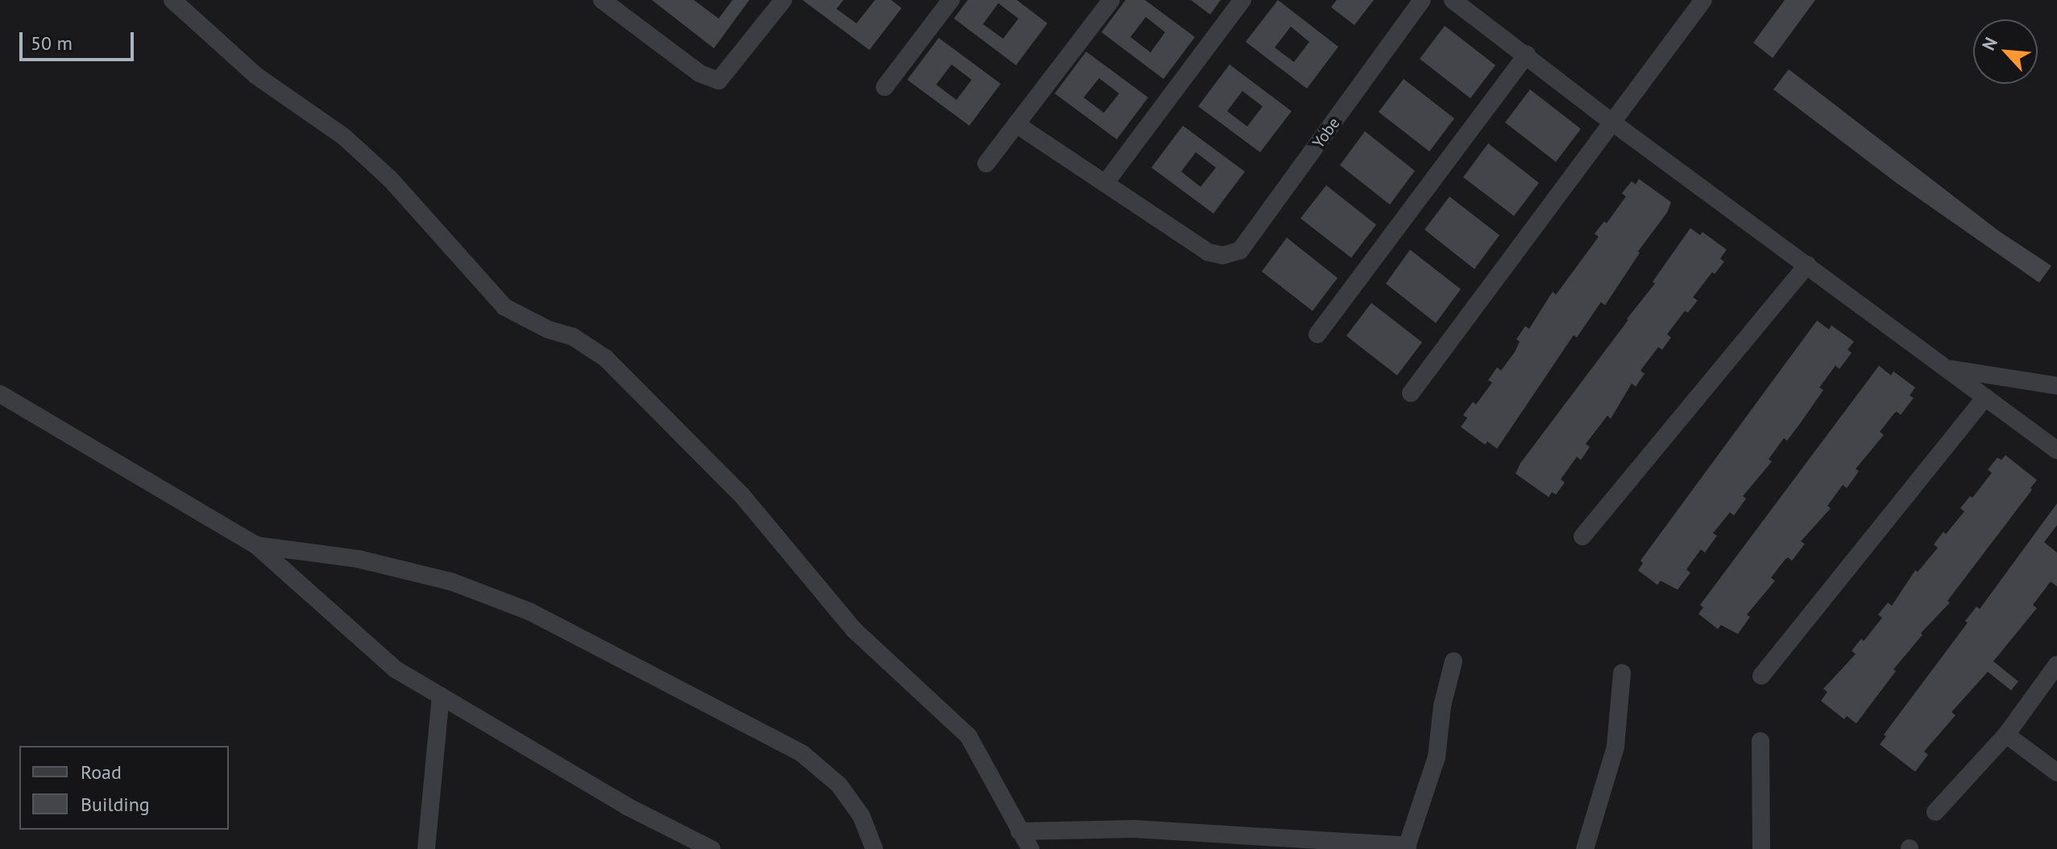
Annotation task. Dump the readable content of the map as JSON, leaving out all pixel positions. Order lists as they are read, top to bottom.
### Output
{
  "streets": {
    "street": ["Yobe"]
  },
  "legend": ["Road", "Building"],
  "scale_bar": "50 m",
  "north": "top left"
}
